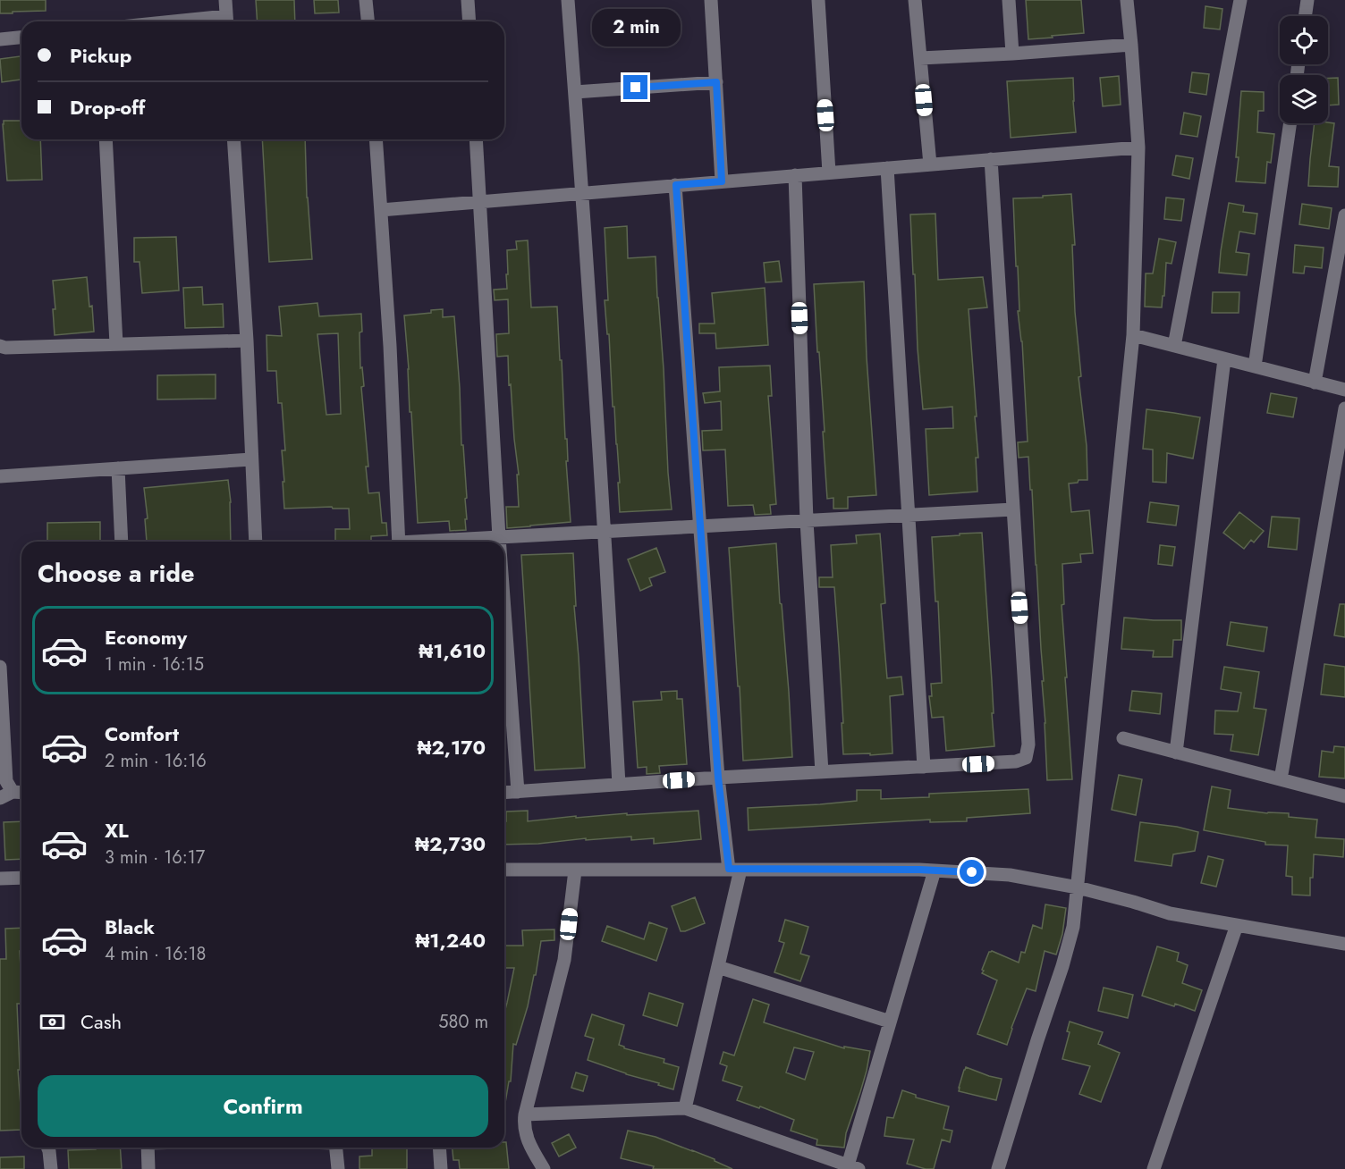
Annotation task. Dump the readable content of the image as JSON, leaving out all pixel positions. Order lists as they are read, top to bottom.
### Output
{
  "page": {
    "bubble": "2 min",
    "banner": ["Pickup", "Drop-off"],
    "heading": "Choose a ride",
    "list": [
      {
        "name": "Economy",
        "note": "1 min · 16:15",
        "value": "₦1,610"
      },
      {
        "name": "Comfort",
        "note": "2 min · 16:16",
        "value": "₦2,170"
      },
      {
        "name": "XL",
        "note": "3 min · 16:17",
        "value": "₦2,730"
      },
      {
        "name": "Black",
        "note": "4 min · 16:18",
        "value": "₦1,240"
      }
    ],
    "pay": ["Cash", "580 m"],
    "buttons": "Confirm"
  }
}
